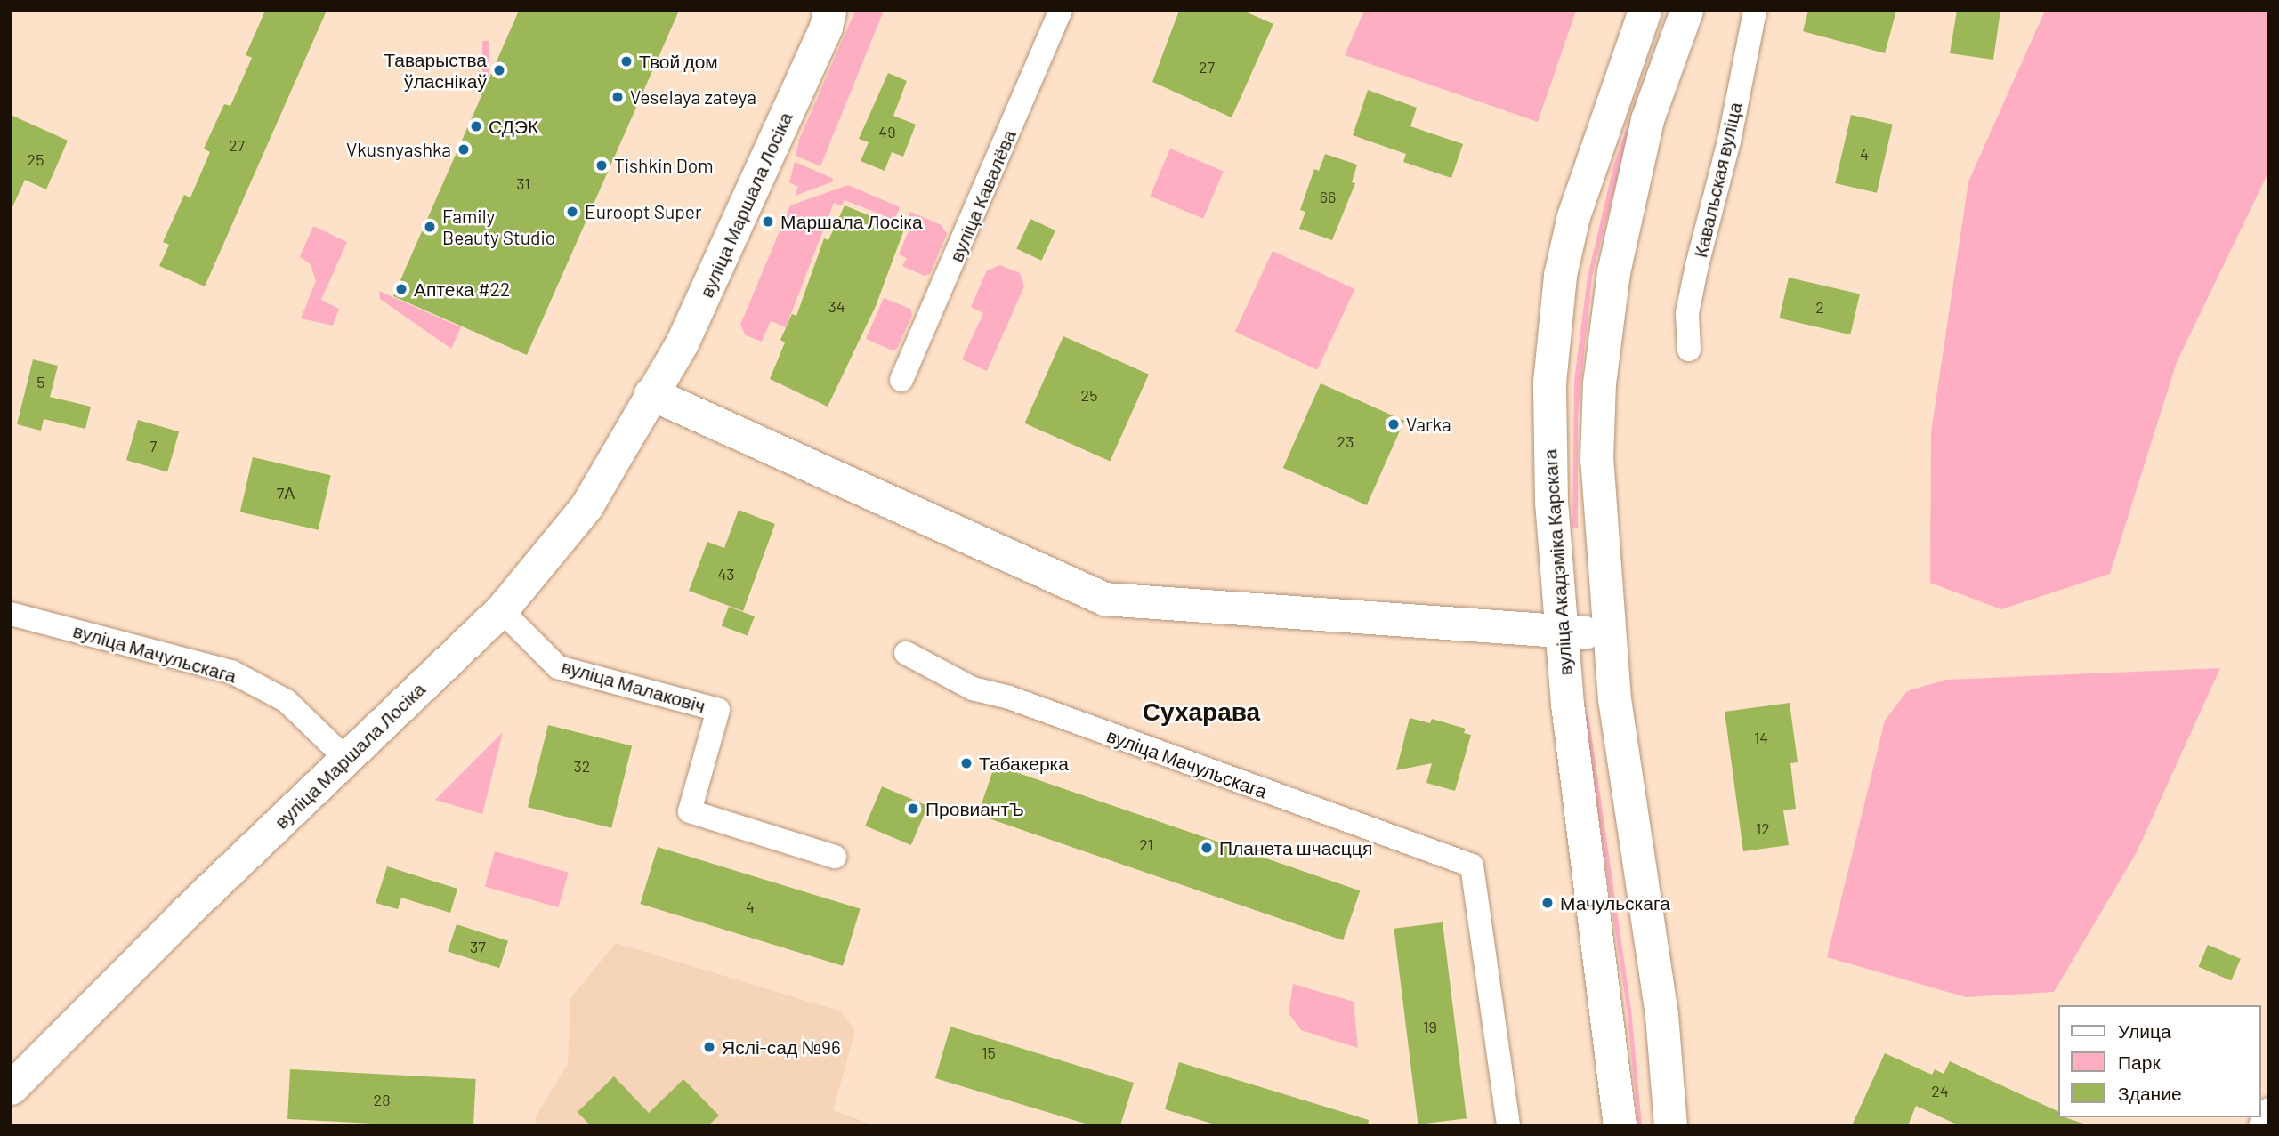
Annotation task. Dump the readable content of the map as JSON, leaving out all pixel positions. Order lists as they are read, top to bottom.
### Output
{
  "streets": {
    "main road": ["вуліца Маршала Лосіка", "вуліца Акадэміка Карскага"],
    "street": [
      "Кавальская вуліца",
      "вуліца Кавалёва",
      "вуліца Мачульскага",
      "вуліца Малаковіч"
    ]
  },
  "crossings": [
    ["вуліца Маршала Лосіка", "вуліца Мачульскага"],
    ["вуліца Маршала Лосіка", "вуліца Малаковіч"]
  ],
  "districts": ["Сухарава"],
  "places": [
    "Твой дом",
    "Таварыства ўласнікаў",
    "Veselaya zateya",
    "СДЭК",
    "Vkusnyashka",
    "Tishkin Dom",
    "Euroopt Super",
    "Маршала Лосіка",
    "Family Beauty Studio",
    "Аптека #22",
    "Varka",
    "Табакерка",
    "ПровиантЪ",
    "Планета шчасцця",
    "Мачульскага",
    "Яслі-сад №96"
  ],
  "house_numbers": [
    "27",
    "49",
    "27",
    "4",
    "25",
    "31",
    "66",
    "34",
    "2",
    "5",
    "25",
    "23",
    "7",
    "7А",
    "43",
    "14",
    "32",
    "12",
    "21",
    "4",
    "37",
    "19",
    "15",
    "24",
    "28"
  ],
  "legend": ["Улица", "Парк", "Здание"]
}
